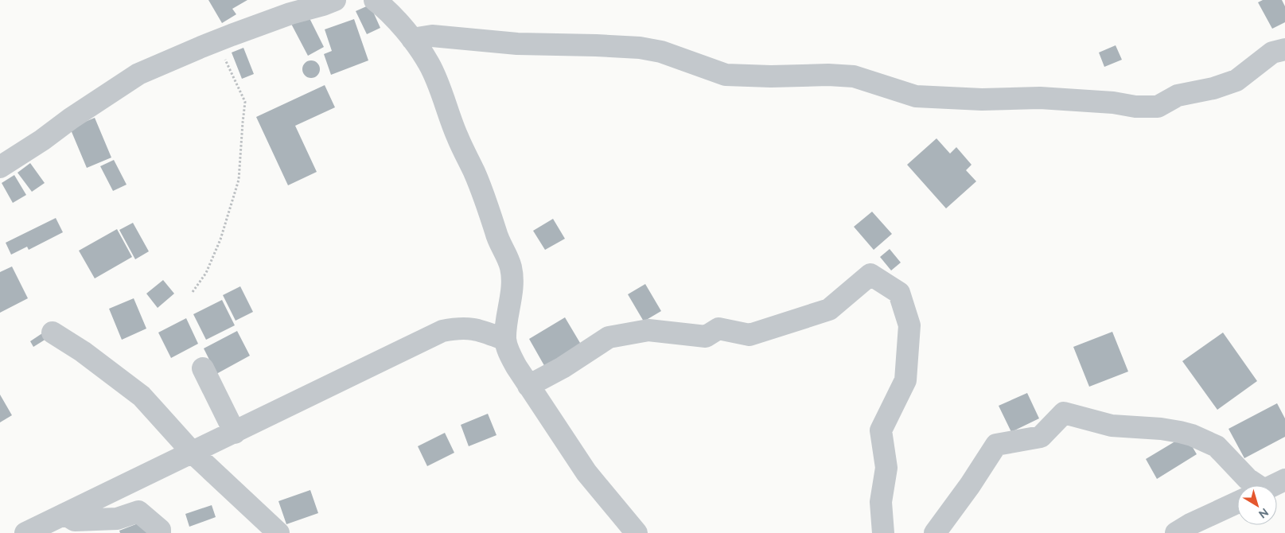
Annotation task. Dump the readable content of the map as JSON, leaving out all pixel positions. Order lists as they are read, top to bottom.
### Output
{
  "north": "bottom right"
}
